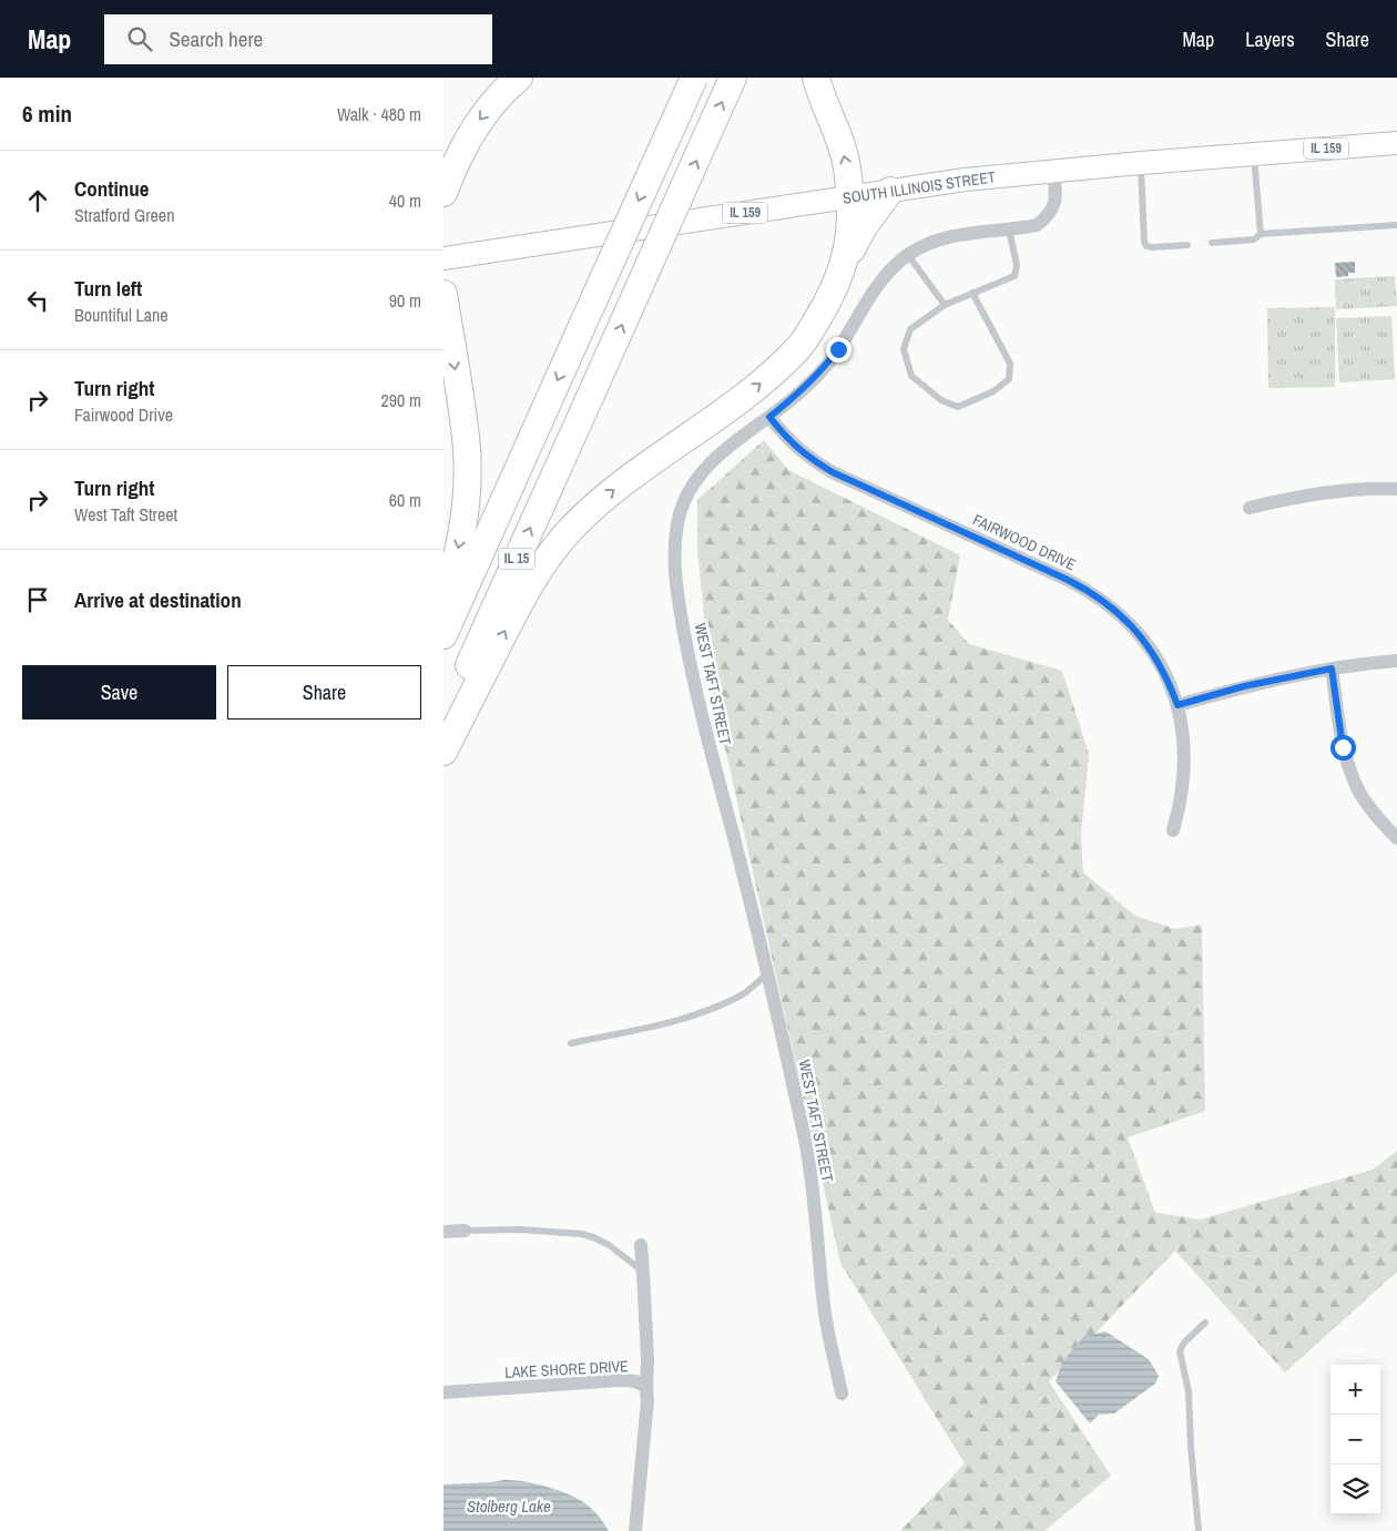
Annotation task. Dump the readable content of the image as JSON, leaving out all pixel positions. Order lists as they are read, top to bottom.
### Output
{
  "streets": {
    "highway": ["IL 15"],
    "main road": ["IL 159", "SOUTH ILLINOIS STREET"],
    "street": ["FAIRWOOD DRIVE", "WEST TAFT STREET", "LAKE SHORE DRIVE"]
  },
  "crossings": [
    ["SOUTH ILLINOIS STREET", "WEST TAFT STREET"],
    ["FAIRWOOD DRIVE", "WEST TAFT STREET"]
  ],
  "water": ["Stolberg Lake"],
  "page": {
    "header": "Map",
    "search": "Search here",
    "nav": ["Map", "Layers", "Share"],
    "heading": ["6 min", "Walk · 480 m"],
    "list": [
      ["Continue", "Stratford Green", "40 m"],
      ["Turn left", "Bountiful Lane", "90 m"],
      ["Turn right", "Fairwood Drive", "290 m"],
      ["Turn right", "West Taft Street", "60 m"],
      "Arrive at destination"
    ],
    "buttons": ["Save", "Share"],
    "map_buttons": ["+", "−"]
  }
}
